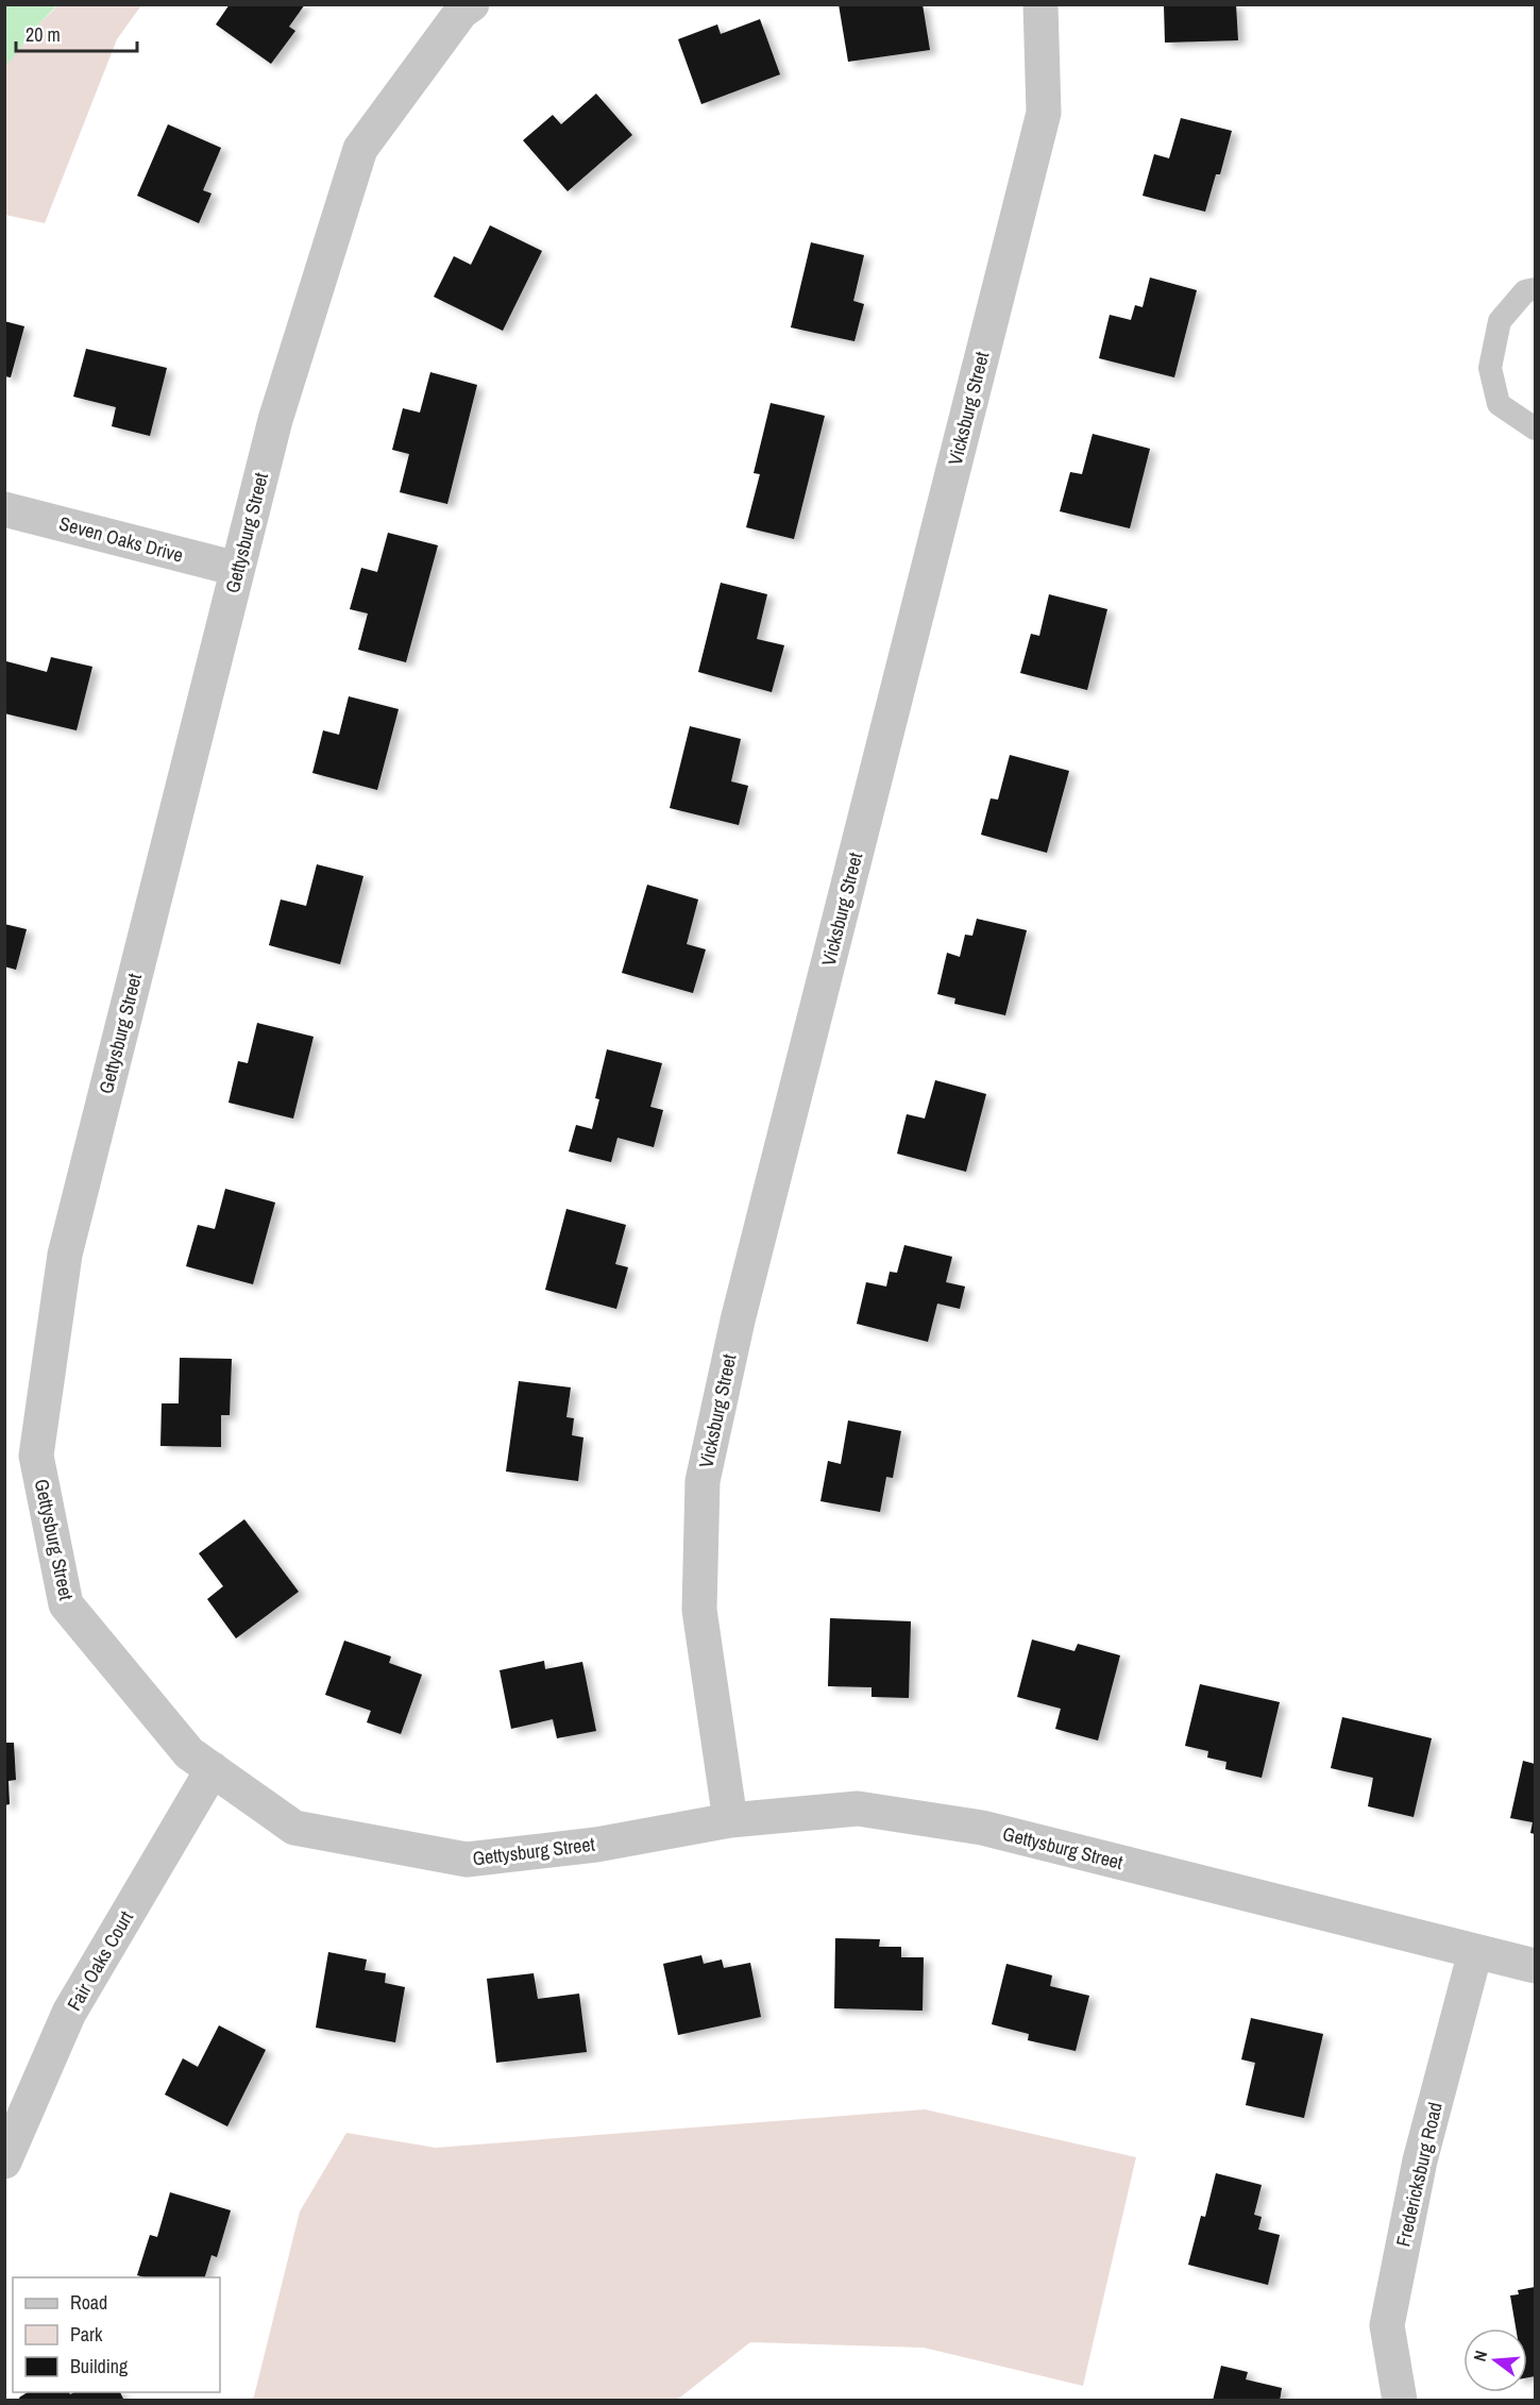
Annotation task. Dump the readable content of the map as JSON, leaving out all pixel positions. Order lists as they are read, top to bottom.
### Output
{
  "streets": {
    "street": [
      "Vicksburg Street",
      "Gettysburg Street",
      "Seven Oaks Drive",
      "Fair Oaks Court",
      "Fredericksburg Road"
    ]
  },
  "crossings": [
    ["Vicksburg Street", "Gettysburg Street"],
    ["Gettysburg Street", "Seven Oaks Drive"],
    ["Gettysburg Street", "Fair Oaks Court"],
    ["Gettysburg Street", "Fredericksburg Road"]
  ],
  "legend": ["Road", "Park", "Building"],
  "scale_bar": "20 m",
  "north": "left"
}
